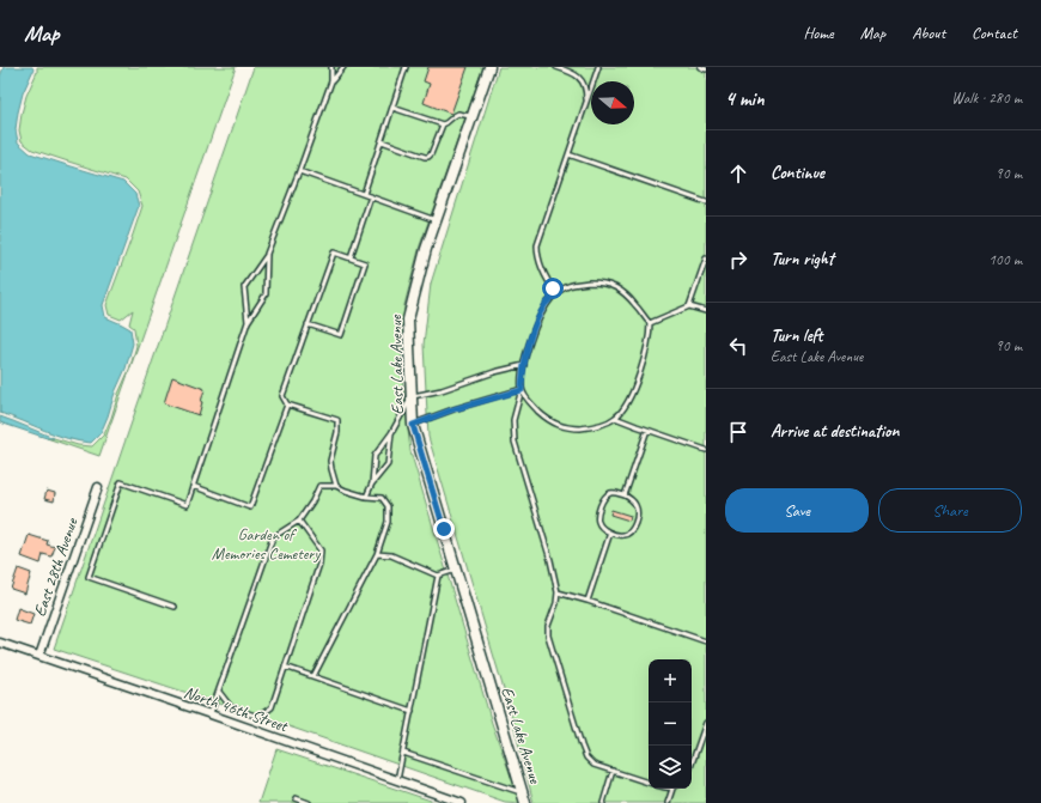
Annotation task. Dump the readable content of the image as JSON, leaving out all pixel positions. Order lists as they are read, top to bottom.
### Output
{
  "streets": {
    "street": ["East Lake Avenue", "East 28th Avenue", "North 46th Street"]
  },
  "crossings": [
    ["East 28th Avenue", "North 46th Street"]
  ],
  "parks": ["Garden of Memories Cemetery"],
  "north": "right",
  "page": {
    "header": "Map",
    "nav": [
      "Home",
      "Map",
      "About",
      "Contact"
    ],
    "heading": ["4 min", "Walk · 280 m"],
    "list": [
      ["Continue", "90 m"],
      ["Turn right", "100 m"],
      ["Turn left", "East Lake Avenue", "90 m"],
      "Arrive at destination"
    ],
    "buttons": ["Save", "Share"],
    "map_buttons": ["+", "−"]
  }
}
